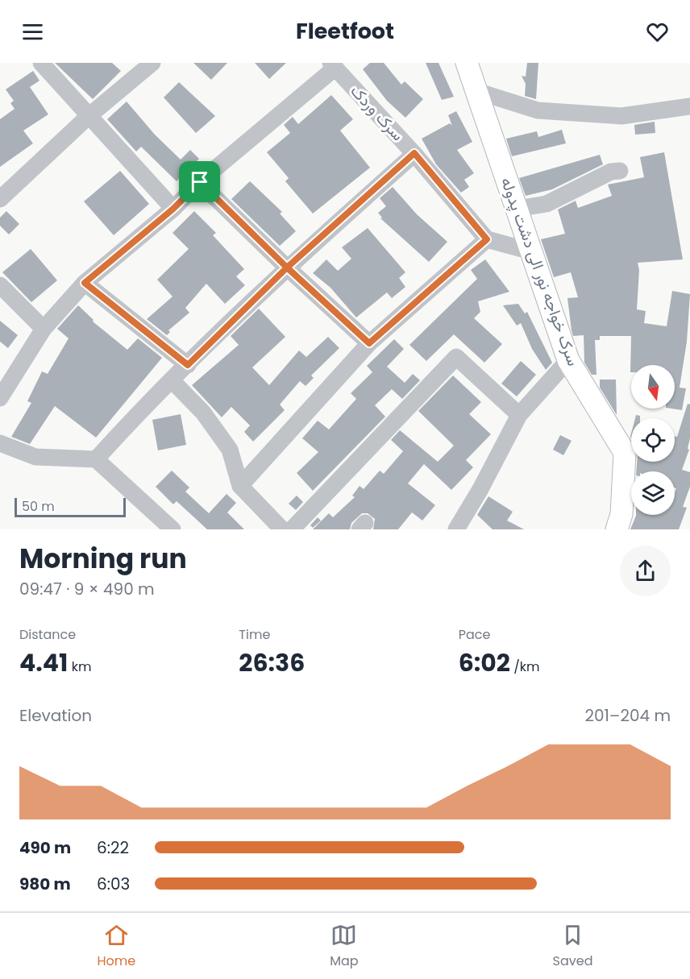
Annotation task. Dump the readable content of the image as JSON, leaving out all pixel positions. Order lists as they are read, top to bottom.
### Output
{
  "streets": {
    "main road": ["سرک خواجه نور الی دشت پدوله"],
    "street": ["سرک وردک"]
  },
  "scale_bar": "50 m",
  "north": "bottom",
  "page": {
    "header": "Fleetfoot",
    "scale": "50 m",
    "heading": ["Morning run", "09:47 · 9 × 490 m"],
    "stats": [
      ["Distance", "4.41 km"],
      ["Time", "26:36"],
      ["Pace", "6:02 /km"]
    ],
    "chart": ["Elevation", "201–204 m"],
    "list": [
      {
        "name": "490 m",
        "note": "6:22"
      },
      {
        "name": "980 m",
        "note": "6:03"
      }
    ],
    "tabs": ["Home", "Map", "Saved"]
  }
}
